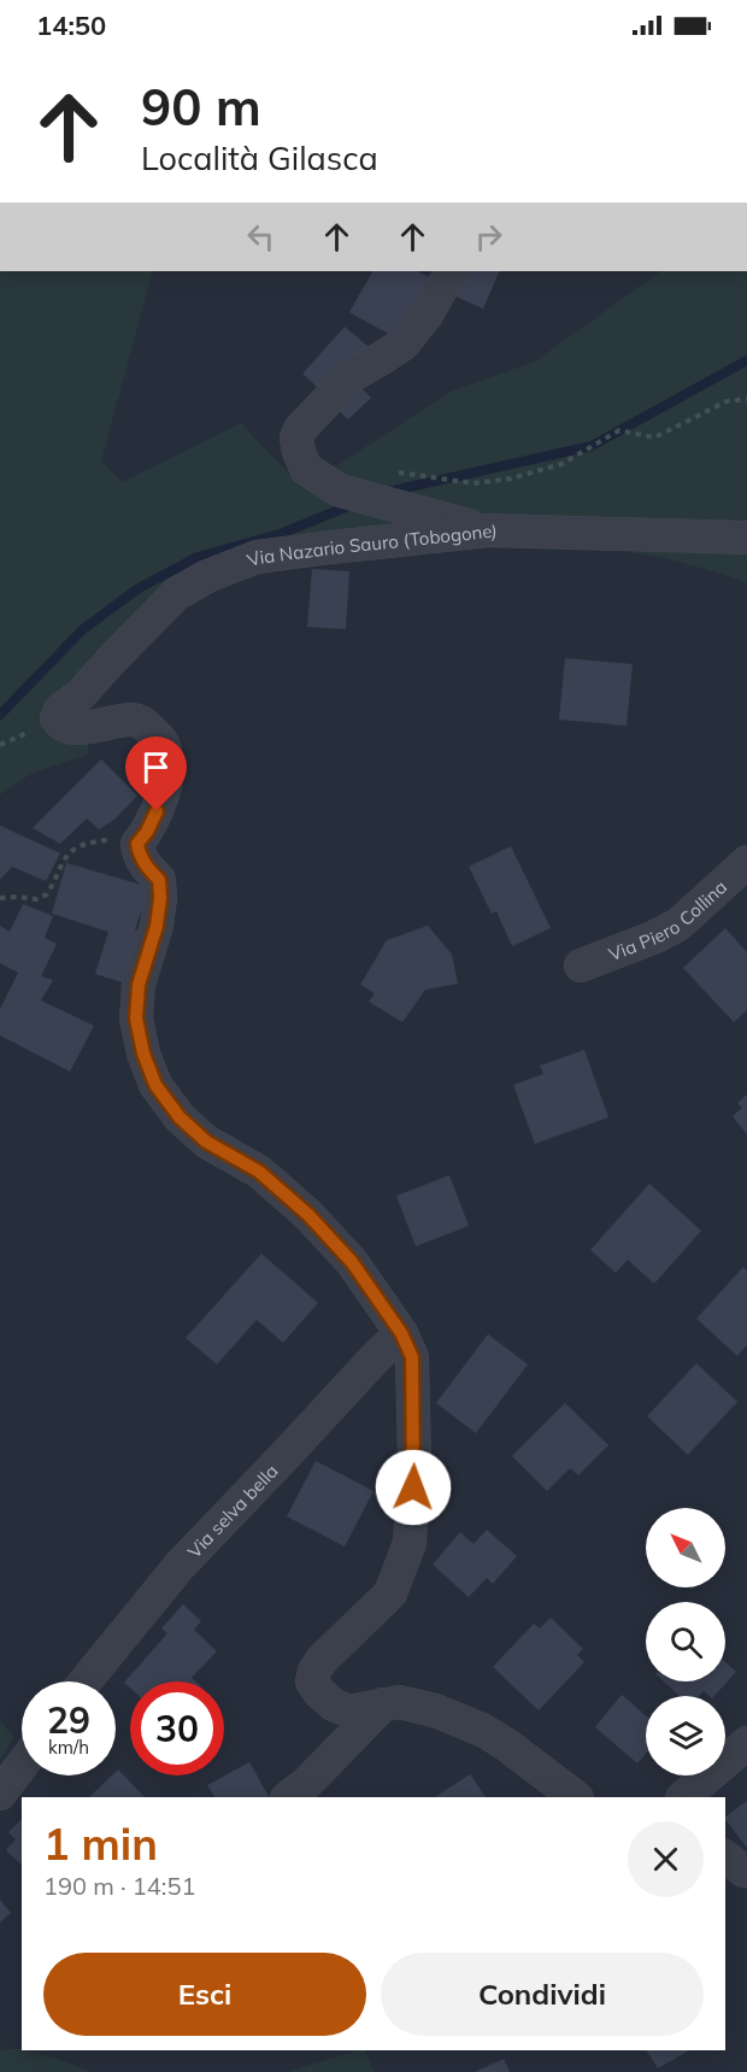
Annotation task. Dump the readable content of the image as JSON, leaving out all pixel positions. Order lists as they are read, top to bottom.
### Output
{
  "streets": {
    "street": ["Via Nazario Sauro (Tobogone)", "Via Piero Collina", "Via selva bella"]
  },
  "north": "top left",
  "page": {
    "status": "14:50",
    "turn": ["90 m", "Località Gilasca"],
    "speed": "29 km/h",
    "limit": "30",
    "heading": ["1 min", "190 m · 14:51"],
    "buttons": ["Esci", "Condividi"]
  }
}
